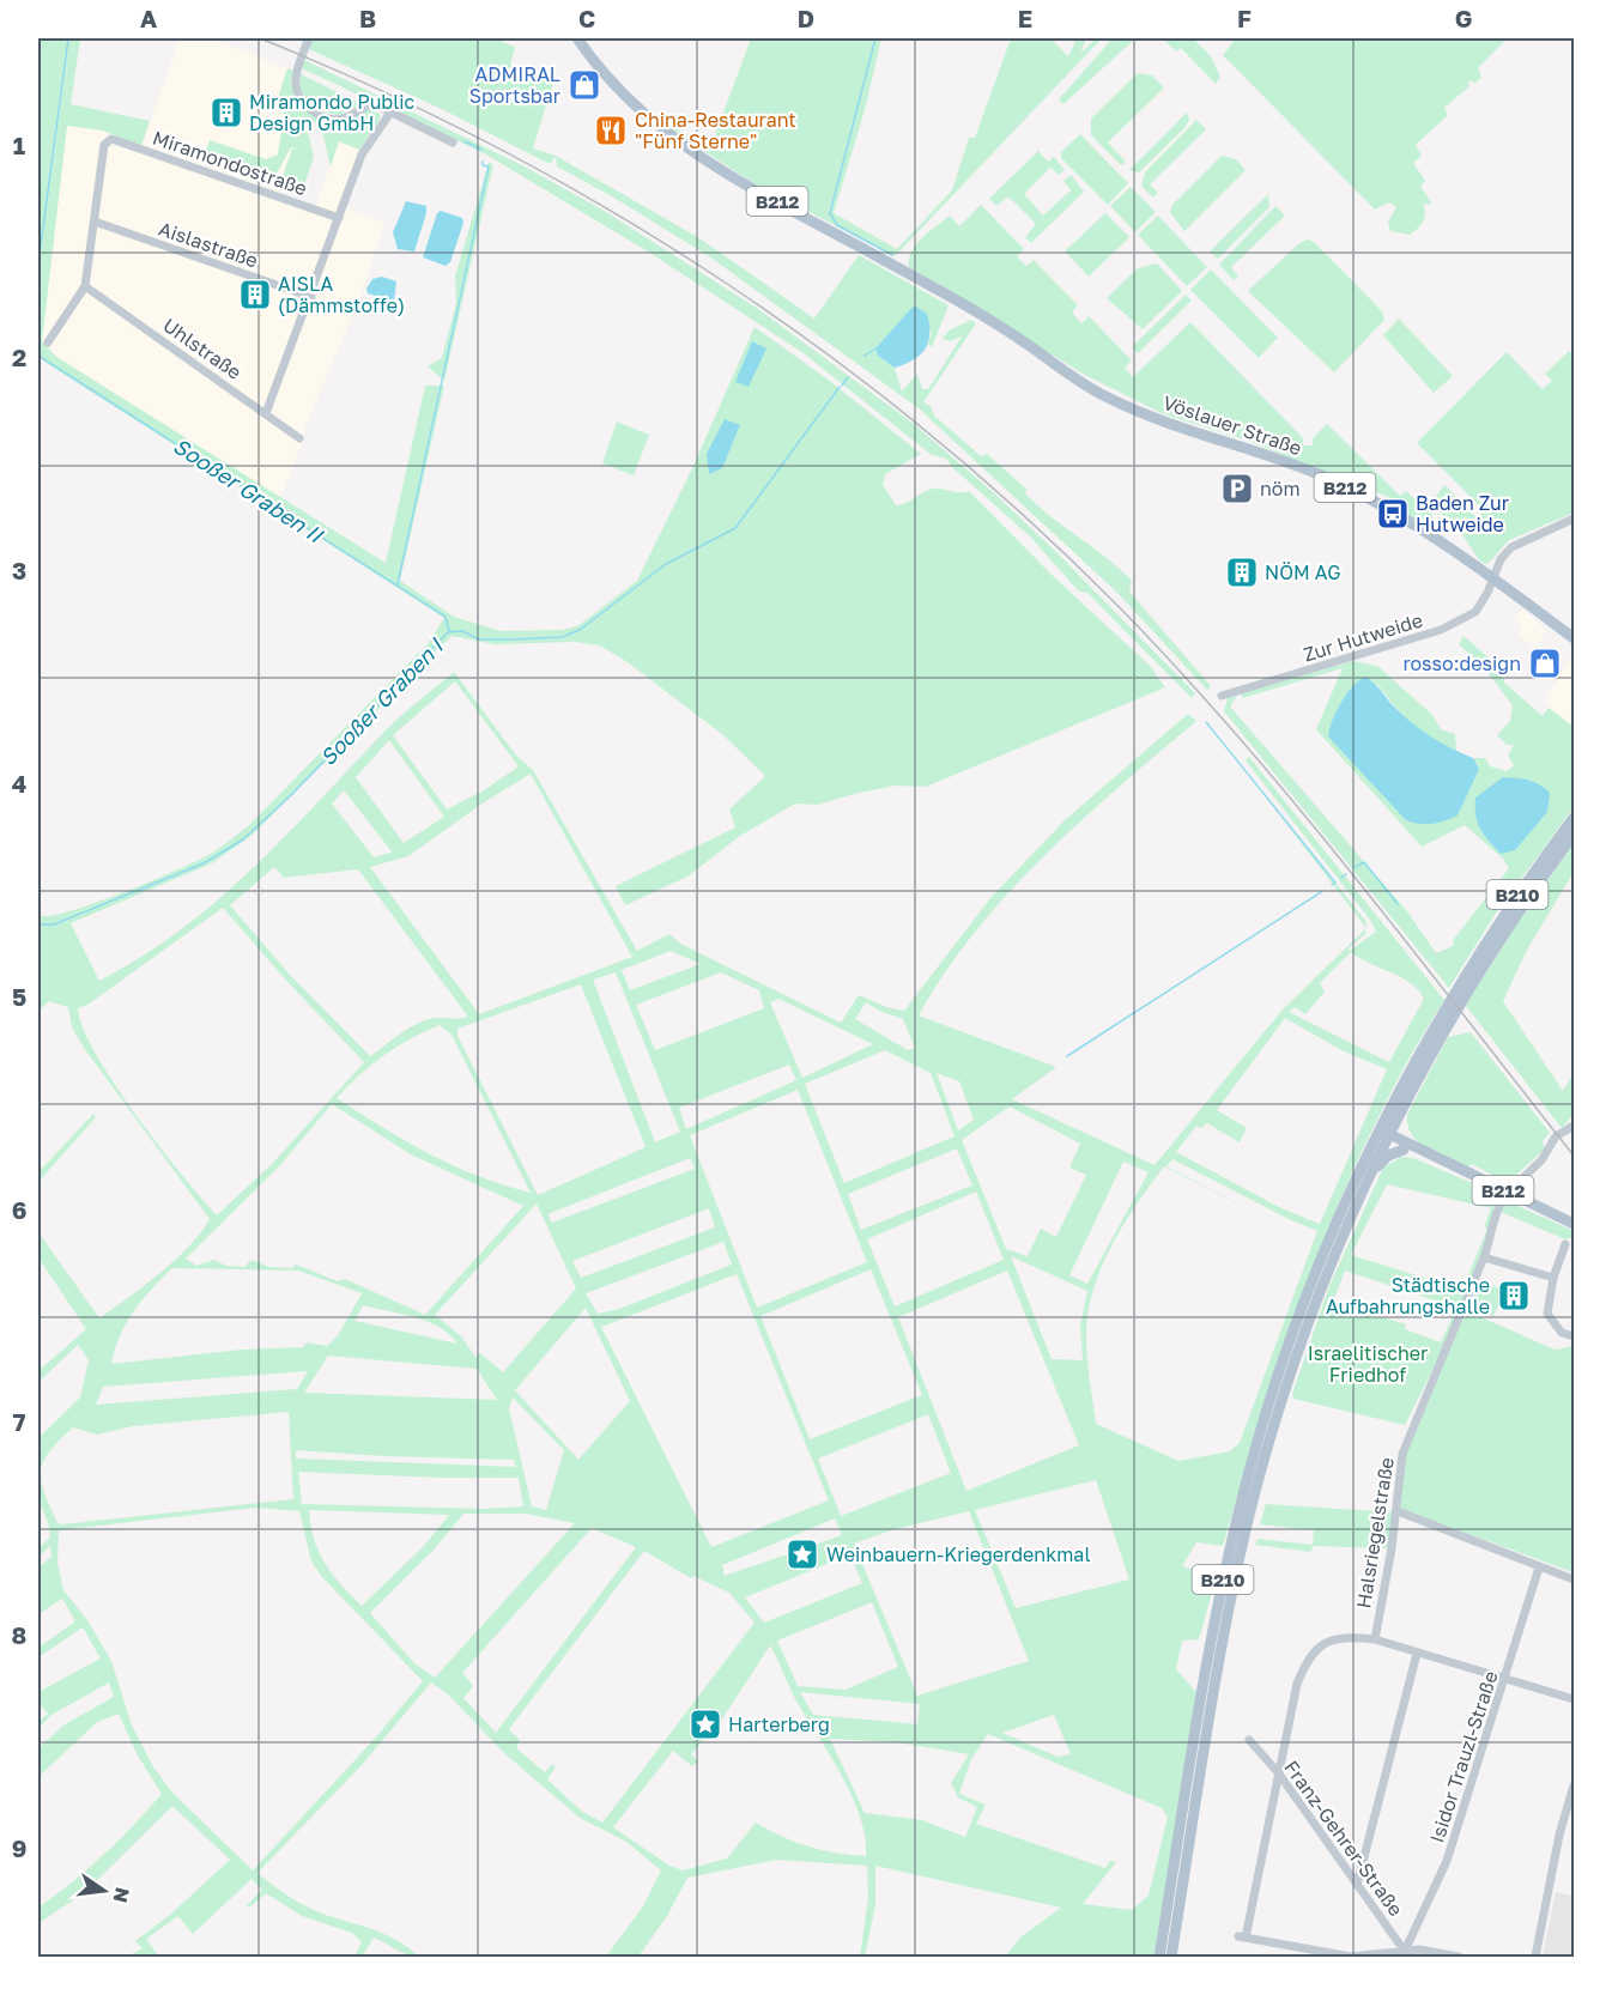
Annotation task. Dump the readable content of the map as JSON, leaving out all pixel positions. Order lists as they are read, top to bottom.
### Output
{
  "streets": {
    "main road": ["B212", "Vöslauer Straße", "B210"],
    "street": [
      "Miramondostraße",
      "Aislastraße",
      "Uhlstraße",
      "Zur Hutweide",
      "Halsriegelstraße",
      "Isidor Trauzl-Straße",
      "Franz-Gehrer-Straße"
    ]
  },
  "crossings": [
    ["Miramondostraße", "Aislastraße"],
    ["B212", "B210"],
    ["Vöslauer Straße", "Zur Hutweide"],
    ["Halsriegelstraße", "Franz-Gehrer-Straße"],
    ["Isidor Trauzl-Straße", "Franz-Gehrer-Straße"]
  ],
  "water": ["Sooßer Graben II", "Sooßer Graben I"],
  "parks": ["Israelitischer Friedhof"],
  "places": {
    "shop": ["ADMIRAL Sportsbar", "rosso:design"],
    "building": [
      "Miramondo Public Design GmbH",
      "AISLA (Dämmstoffe)",
      "NÖM AG",
      "Städtische Aufbahrungshalle"
    ],
    "restaurant": ["China-Restaurant \"Fünf Sterne\""],
    "parking": ["nöm"],
    "bus stop": ["Baden Zur Hutweide"],
    "place": ["Weinbauern-Kriegerdenkmal", "Harterberg"]
  },
  "north": "right",
  "grid": {
    "columns": [
      "A",
      "B",
      "C",
      "D",
      "E",
      "F",
      "G"
    ],
    "rows": [
      "1",
      "2",
      "3",
      "4",
      "5",
      "6",
      "7",
      "8",
      "9"
    ]
  }
}
